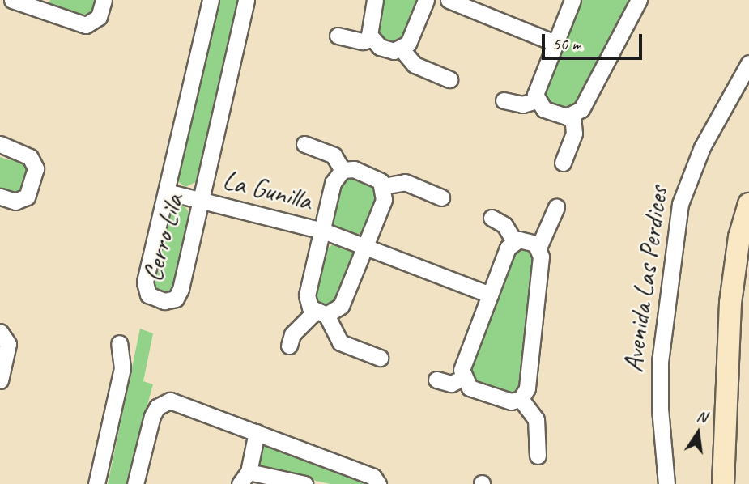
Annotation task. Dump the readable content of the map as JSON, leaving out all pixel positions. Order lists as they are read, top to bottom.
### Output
{
  "streets": {
    "street": ["La Gunilla", "Cerro Lila", "Avenida Las Perdices"]
  },
  "crossings": [
    ["La Gunilla", "Cerro Lila"]
  ],
  "scale_bar": "50 m",
  "north": "top"
}
